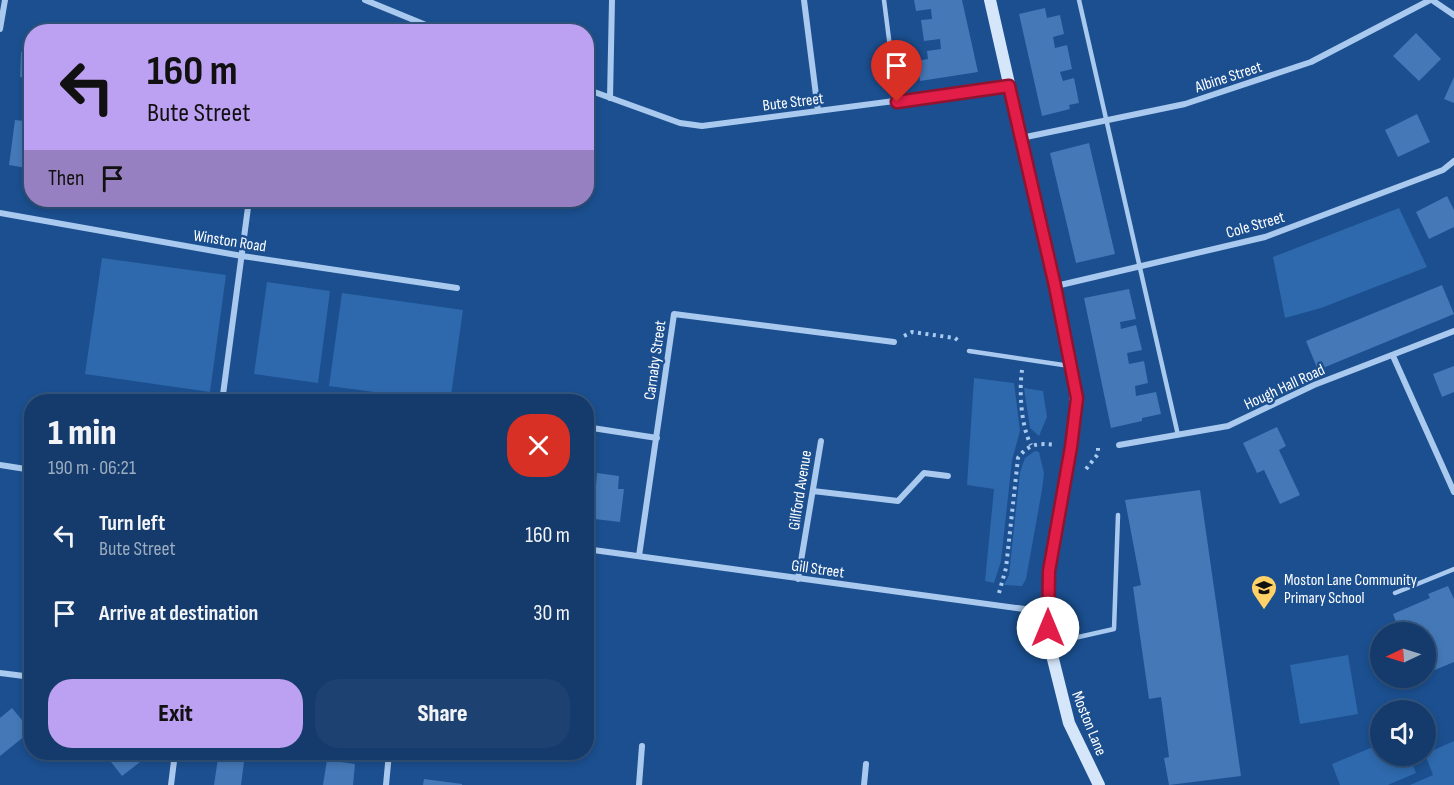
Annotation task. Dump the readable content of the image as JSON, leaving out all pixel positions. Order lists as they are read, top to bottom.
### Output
{
  "streets": {
    "street": [
      "Albine Street",
      "Bute Street",
      "Cole Street",
      "Winston Road",
      "Carnaby Street",
      "Hough Hall Road",
      "Gillford Avenue",
      "Gill Street",
      "Moston Lane"
    ]
  },
  "crossings": [
    ["Albine Street", "Moston Lane"],
    ["Bute Street", "Moston Lane"],
    ["Cole Street", "Moston Lane"],
    ["Carnaby Street", "Gill Street"],
    ["Gillford Avenue", "Gill Street"],
    ["Gill Street", "Moston Lane"]
  ],
  "places": {
    "school or university": ["Moston Lane Community Primary School"]
  },
  "north": "left",
  "page": {
    "turn": ["160 m", "Bute Street"],
    "then": "Then",
    "heading": ["1 min", "190 m · 06:21"],
    "list": [
      {
        "name": "Turn left",
        "note": "Bute Street",
        "value": "160 m"
      },
      {
        "name": "Arrive at destination",
        "value": "30 m"
      }
    ],
    "buttons": ["Exit", "Share"]
  }
}
